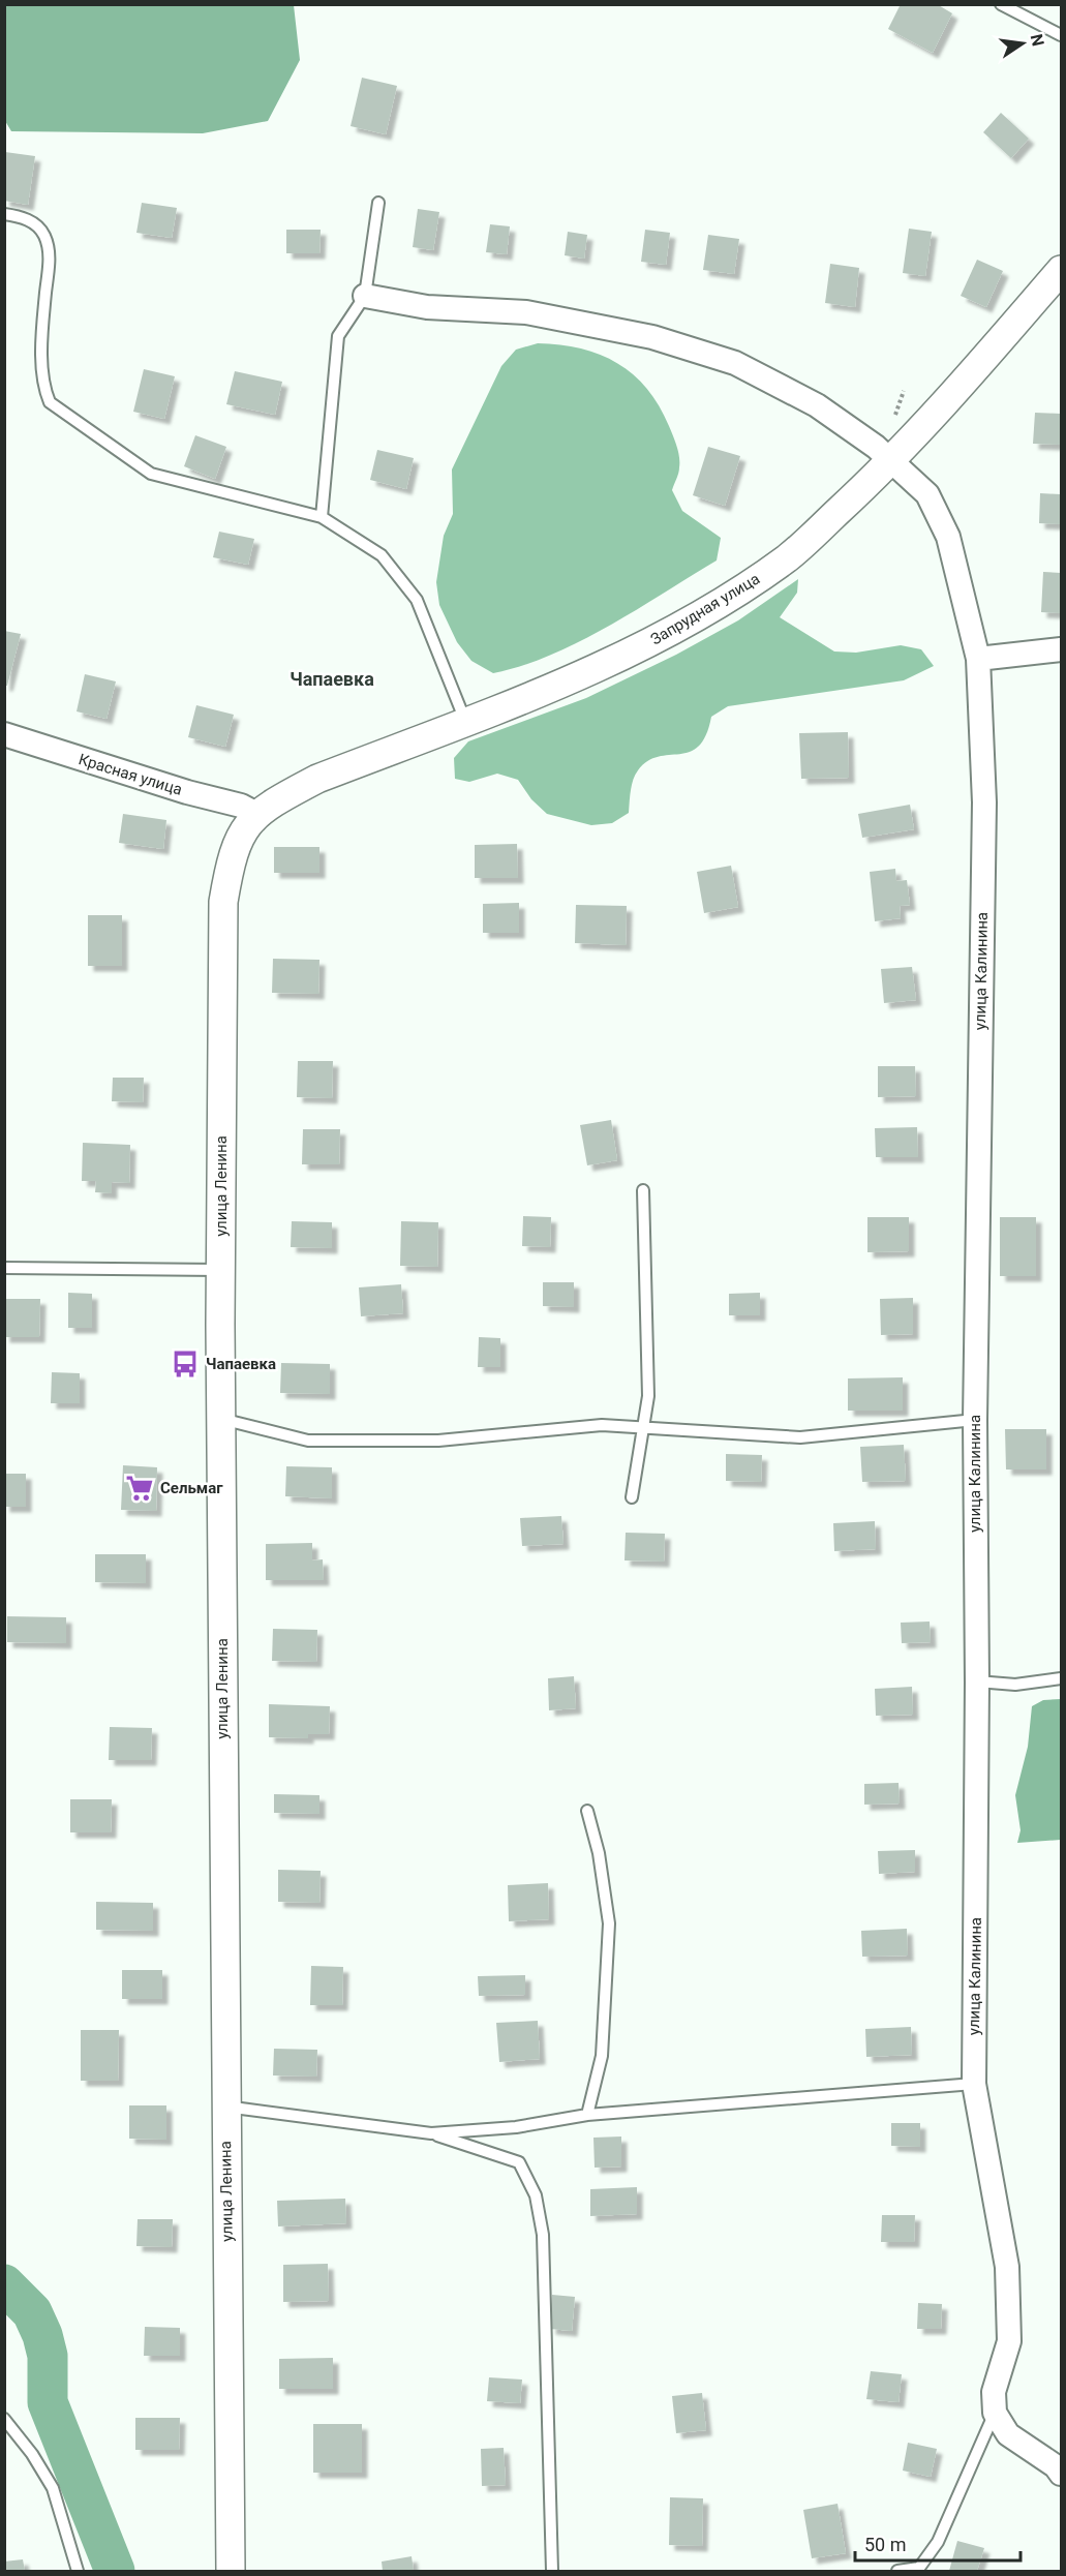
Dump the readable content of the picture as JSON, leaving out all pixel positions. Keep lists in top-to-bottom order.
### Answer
{
  "streets": {
    "street": [
      "Запрудная улица",
      "Красная улица",
      "улица Калинина",
      "улица Ленина"
    ]
  },
  "crossings": [
    ["Запрудная улица", "Красная улица"],
    ["Запрудная улица", "улица Калинина"],
    ["Запрудная улица", "улица Ленина"],
    ["Красная улица", "улица Ленина"]
  ],
  "districts": ["Чапаевка"],
  "places": {
    "bus stop": ["Чапаевка"],
    "supermarket": ["Сельмаг"]
  },
  "scale_bar": "50 m",
  "north": "right"
}
